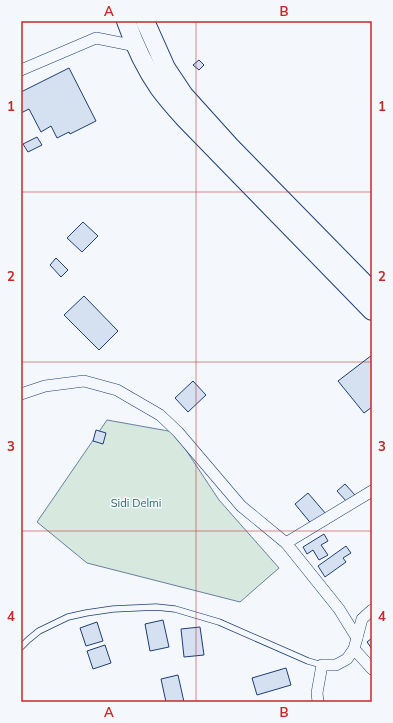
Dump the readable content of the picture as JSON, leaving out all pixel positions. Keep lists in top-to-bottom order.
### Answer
{
  "parks": ["Sidi Delmi"],
  "grid": {
    "columns": ["A", "B"],
    "rows": [
      "1",
      "2",
      "3",
      "4"
    ]
  }
}
